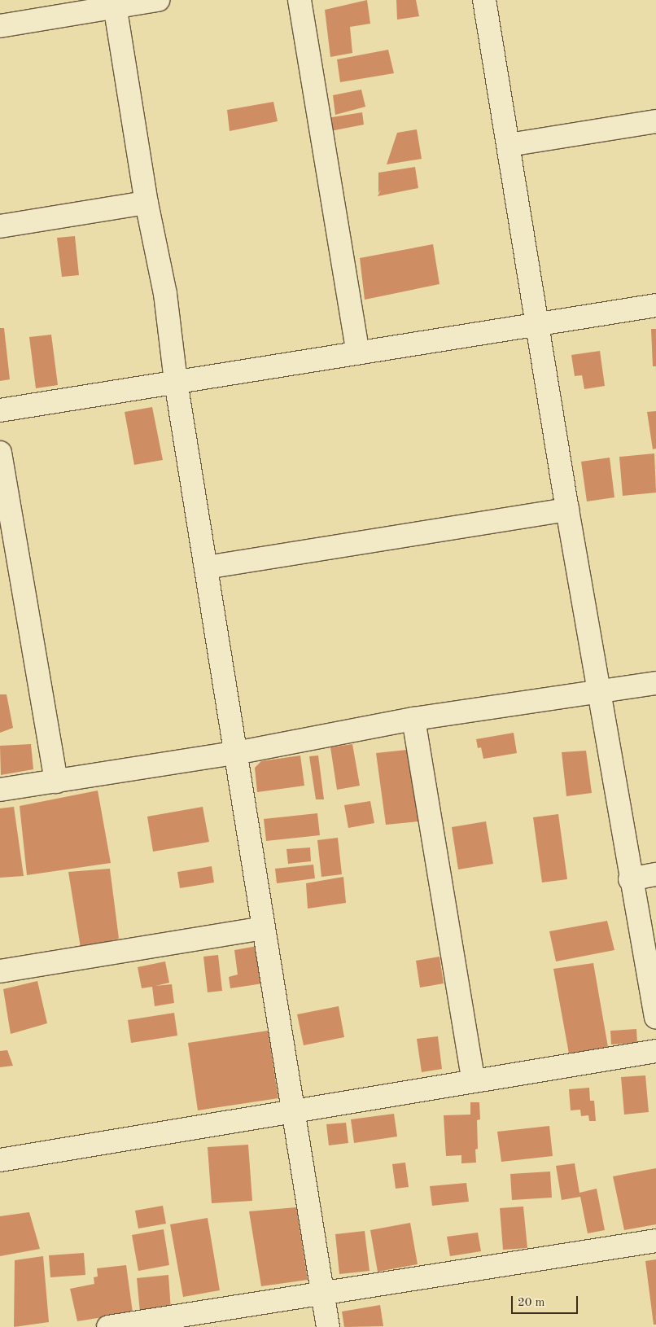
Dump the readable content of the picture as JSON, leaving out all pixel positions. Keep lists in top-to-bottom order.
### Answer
{
  "scale_bar": "20 m"
}
